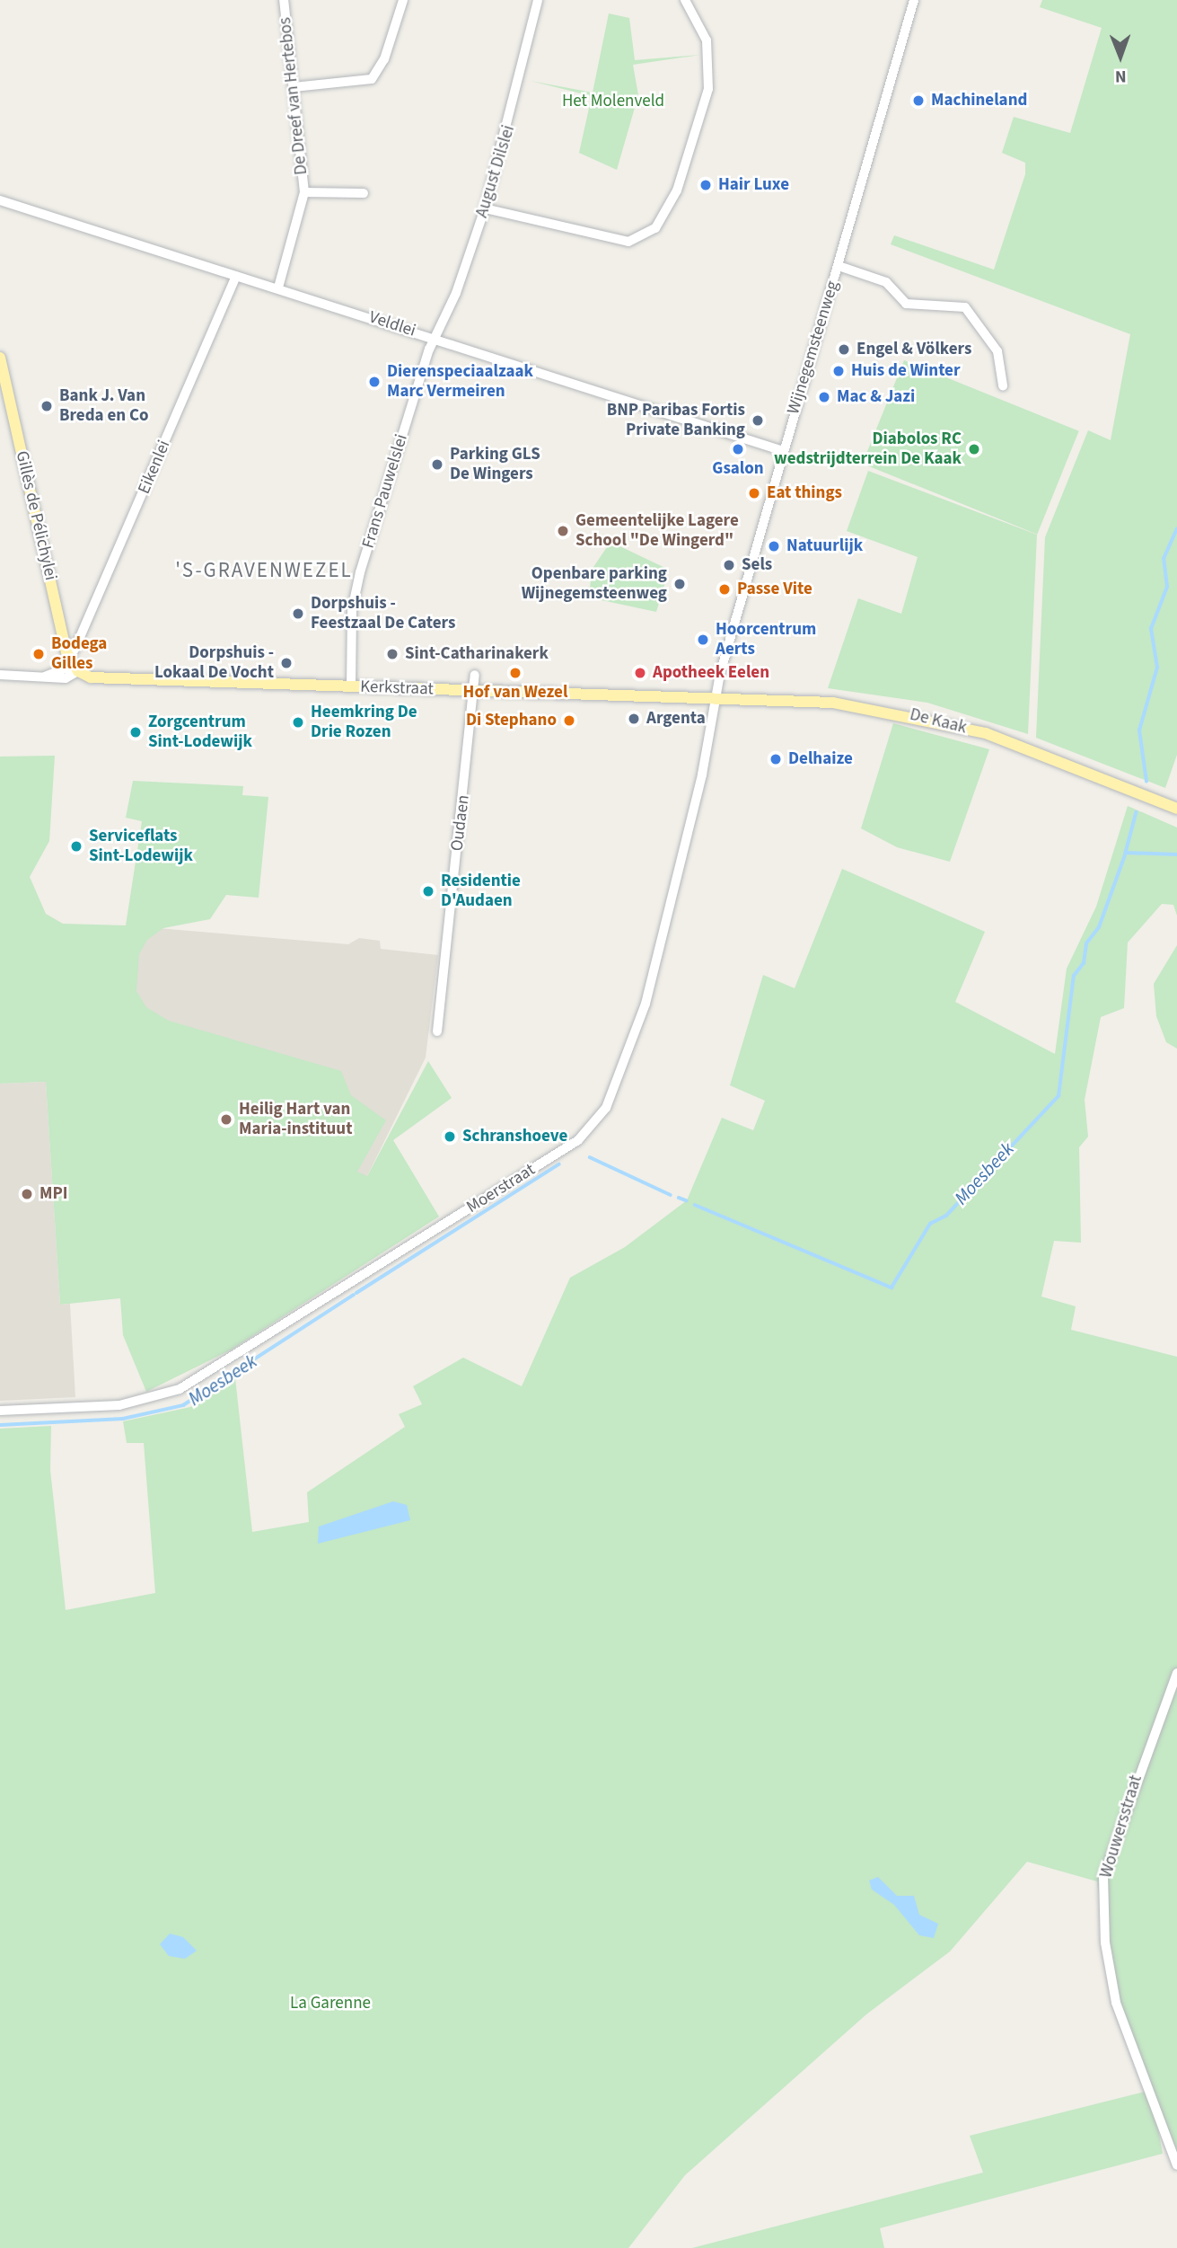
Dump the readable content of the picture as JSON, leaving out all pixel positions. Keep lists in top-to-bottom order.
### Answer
{
  "streets": {
    "main road": ["Gillès de Pélichylei", "Kerkstraat", "De Kaak"],
    "street": [
      "De Dreef van Hertebos",
      "August Dilslei",
      "Veldlei",
      "Wijnegemsteenweg",
      "Eikenlei",
      "Frans Pauwelslei",
      "Oudaen",
      "Moerstraat",
      "Wouwersstraat"
    ]
  },
  "crossings": [
    ["De Dreef van Hertebos", "Veldlei"],
    ["August Dilslei", "Veldlei"],
    ["August Dilslei", "Frans Pauwelslei"],
    ["Veldlei", "Wijnegemsteenweg"],
    ["Veldlei", "Eikenlei"],
    ["Veldlei", "Frans Pauwelslei"],
    ["Wijnegemsteenweg", "Kerkstraat"],
    ["Wijnegemsteenweg", "De Kaak"],
    ["Wijnegemsteenweg", "Moerstraat"],
    ["Eikenlei", "Gillès de Pélichylei"],
    ["Frans Pauwelslei", "Kerkstraat"],
    ["Gillès de Pélichylei", "Kerkstraat"],
    ["Kerkstraat", "De Kaak"],
    ["Kerkstraat", "Oudaen"],
    ["Kerkstraat", "Moerstraat"],
    ["De Kaak", "Moerstraat"]
  ],
  "districts": ["'S-GRAVENWEZEL"],
  "water": ["Moesbeek"],
  "parks": ["Het Molenveld", "La Garenne"],
  "places": [
    "Machineland",
    "Hair Luxe",
    "Engel & Völkers",
    "Huis de Winter",
    "Dierenspeciaalzaak Marc Vermeiren",
    "Mac & Jazi",
    "Bank J. Van Breda en Co",
    "BNP Paribas Fortis Private Banking",
    "Gsalon",
    "Diabolos RC wedstrijdterrein De Kaak",
    "Parking GLS De Wingers",
    "Eat things",
    "Gemeentelijke Lagere School \"De Wingerd\"",
    "Natuurlijk",
    "Sels",
    "Openbare parking Wijnegemsteenweg",
    "Passe Vite",
    "Dorpshuis - Feestzaal De Caters",
    "Hoorcentrum Aerts",
    "Bodega Gilles",
    "Sint-Catharinakerk",
    "Dorpshuis - Lokaal De Vocht",
    "Hof van Wezel",
    "Apotheek Eelen",
    "Argenta",
    "Di Stephano",
    "Heemkring De Drie Rozen",
    "Zorgcentrum Sint-Lodewijk",
    "Delhaize",
    "Serviceflats Sint-Lodewijk",
    "Residentie D'Audaen",
    "Heilig Hart van Maria-instituut",
    "Schranshoeve",
    "MPI"
  ],
  "north": "bottom"
}
